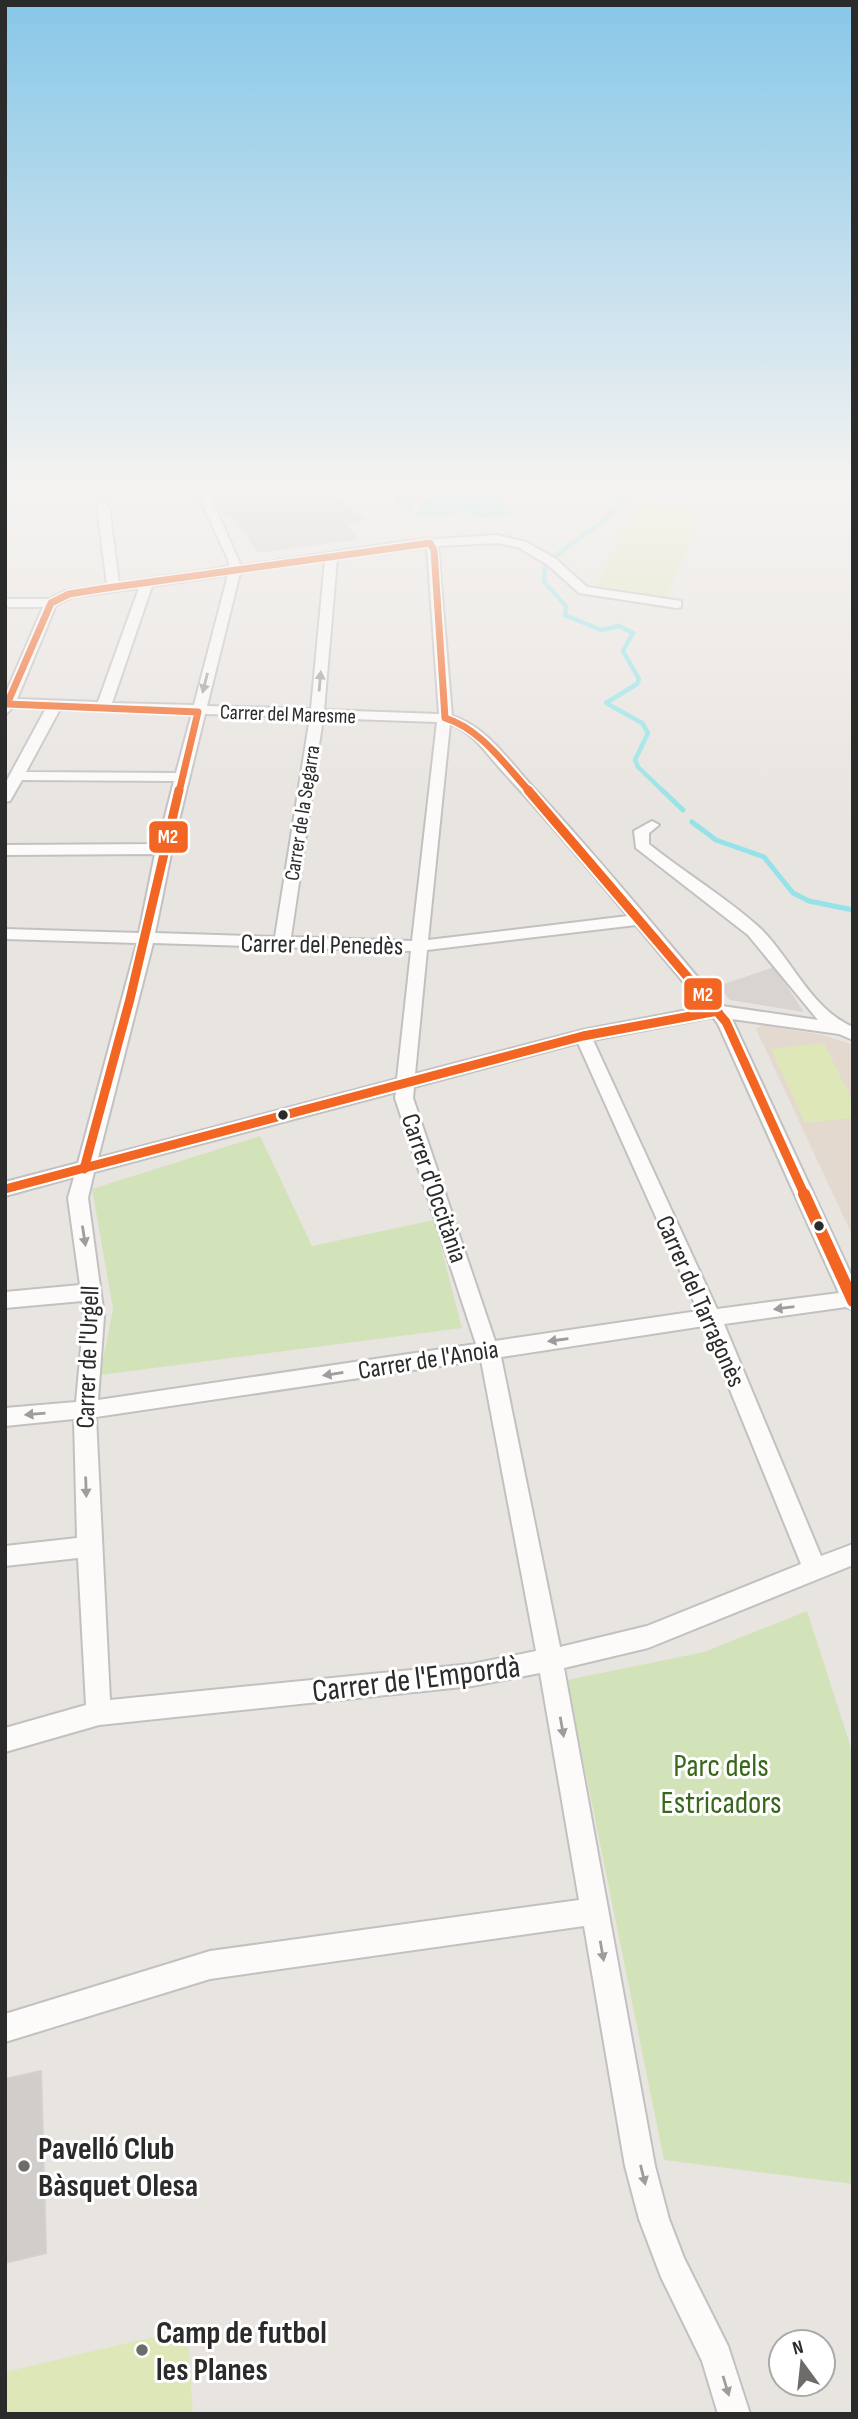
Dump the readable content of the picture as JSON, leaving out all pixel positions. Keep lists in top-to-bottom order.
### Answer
{
  "streets": {
    "street": [
      "Carrer del Maresme",
      "Carrer de la Segarra",
      "Carrer del Penedès",
      "Carrer d'Occitània",
      "Carrer del Tarragonès",
      "Carrer de l'Urgell",
      "Carrer de l'Anoia",
      "Carrer de l'Empordà"
    ]
  },
  "crossings": [
    ["Carrer del Maresme", "Carrer de la Segarra"],
    ["Carrer del Maresme", "Carrer d'Occitània"],
    ["Carrer del Maresme", "Carrer de l'Urgell"],
    ["Carrer de la Segarra", "Carrer del Penedès"],
    ["Carrer del Penedès", "Carrer d'Occitània"],
    ["Carrer del Penedès", "Carrer de l'Urgell"],
    ["Carrer d'Occitània", "Carrer de l'Anoia"],
    ["Carrer d'Occitània", "Carrer de l'Empordà"],
    ["Carrer del Tarragonès", "Carrer de l'Anoia"],
    ["Carrer del Tarragonès", "Carrer de l'Empordà"],
    ["Carrer de l'Urgell", "Carrer de l'Anoia"],
    ["Carrer de l'Urgell", "Carrer de l'Empordà"]
  ],
  "one_way": ["Carrer d'Occitània", "Carrer de l'Anoia"],
  "parks": ["Parc dels Estricadors"],
  "places": ["Pavelló Club Bàsquet Olesa", "Camp de futbol les Planes"],
  "lines": ["transit line M2"],
  "north": "top"
}
